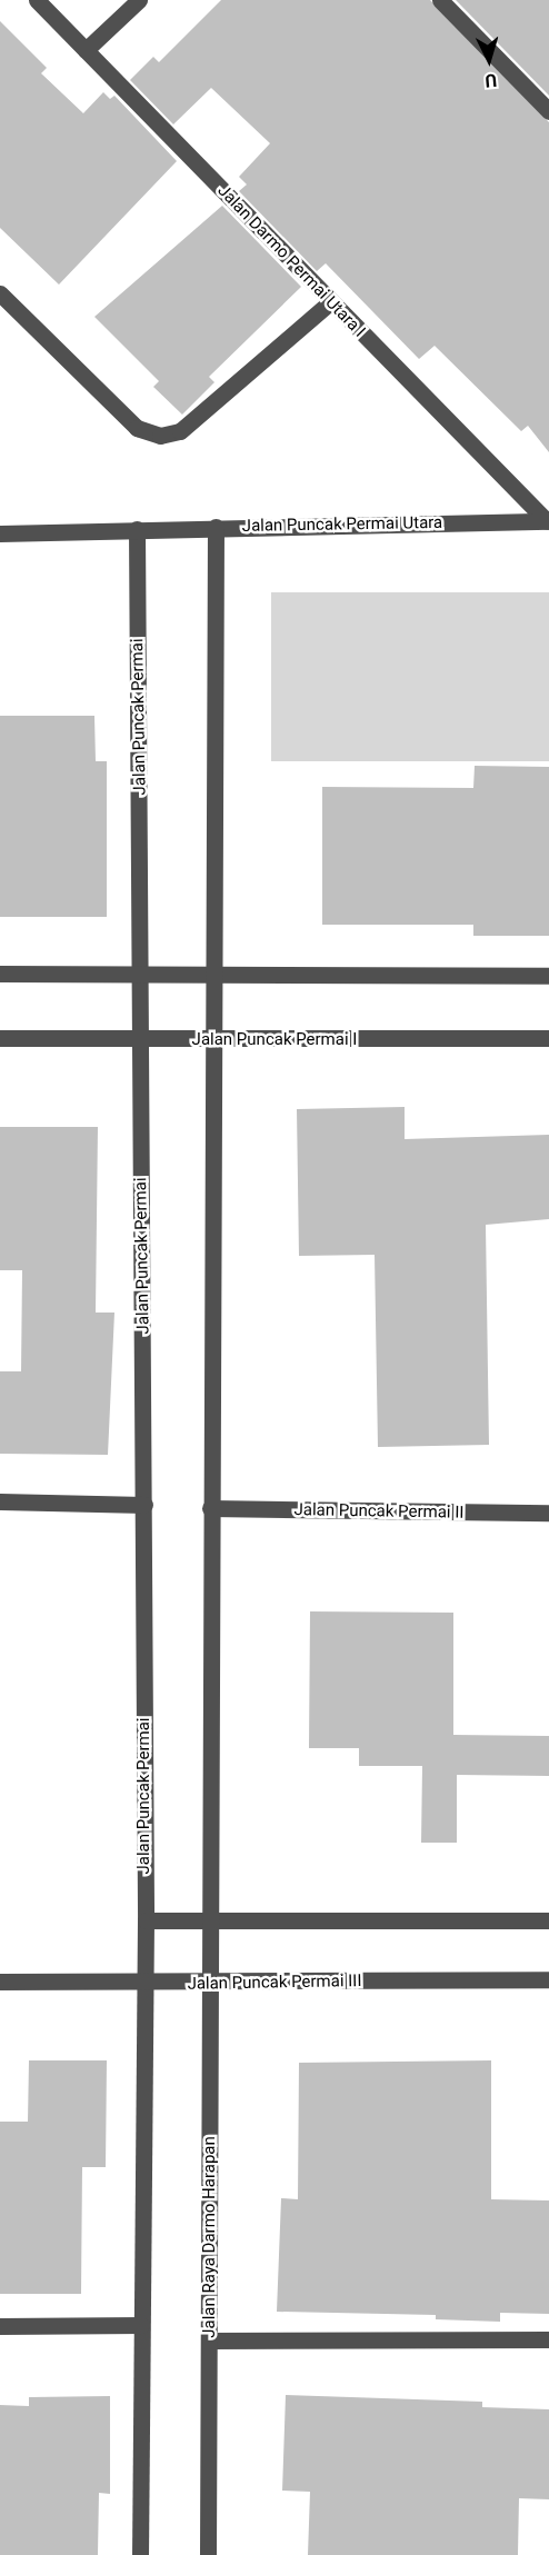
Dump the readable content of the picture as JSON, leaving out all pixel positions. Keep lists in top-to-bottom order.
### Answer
{
  "streets": {
    "street": [
      "Jalan Darmo Permai Utara I",
      "Jalan Puncak Permai Utara",
      "Jalan Puncak Permai",
      "Jalan Puncak Permai I",
      "Jalan Puncak Permai II",
      "Jalan Puncak Permai III",
      "Jalan Raya Darmo Harapan"
    ]
  },
  "crossings": [
    ["Jalan Darmo Permai Utara I", "Jalan Puncak Permai Utara"],
    ["Jalan Puncak Permai Utara", "Jalan Puncak Permai"],
    ["Jalan Puncak Permai", "Jalan Puncak Permai I"],
    ["Jalan Puncak Permai", "Jalan Puncak Permai III"],
    ["Jalan Puncak Permai III", "Jalan Raya Darmo Harapan"]
  ],
  "north": "bottom"
}
